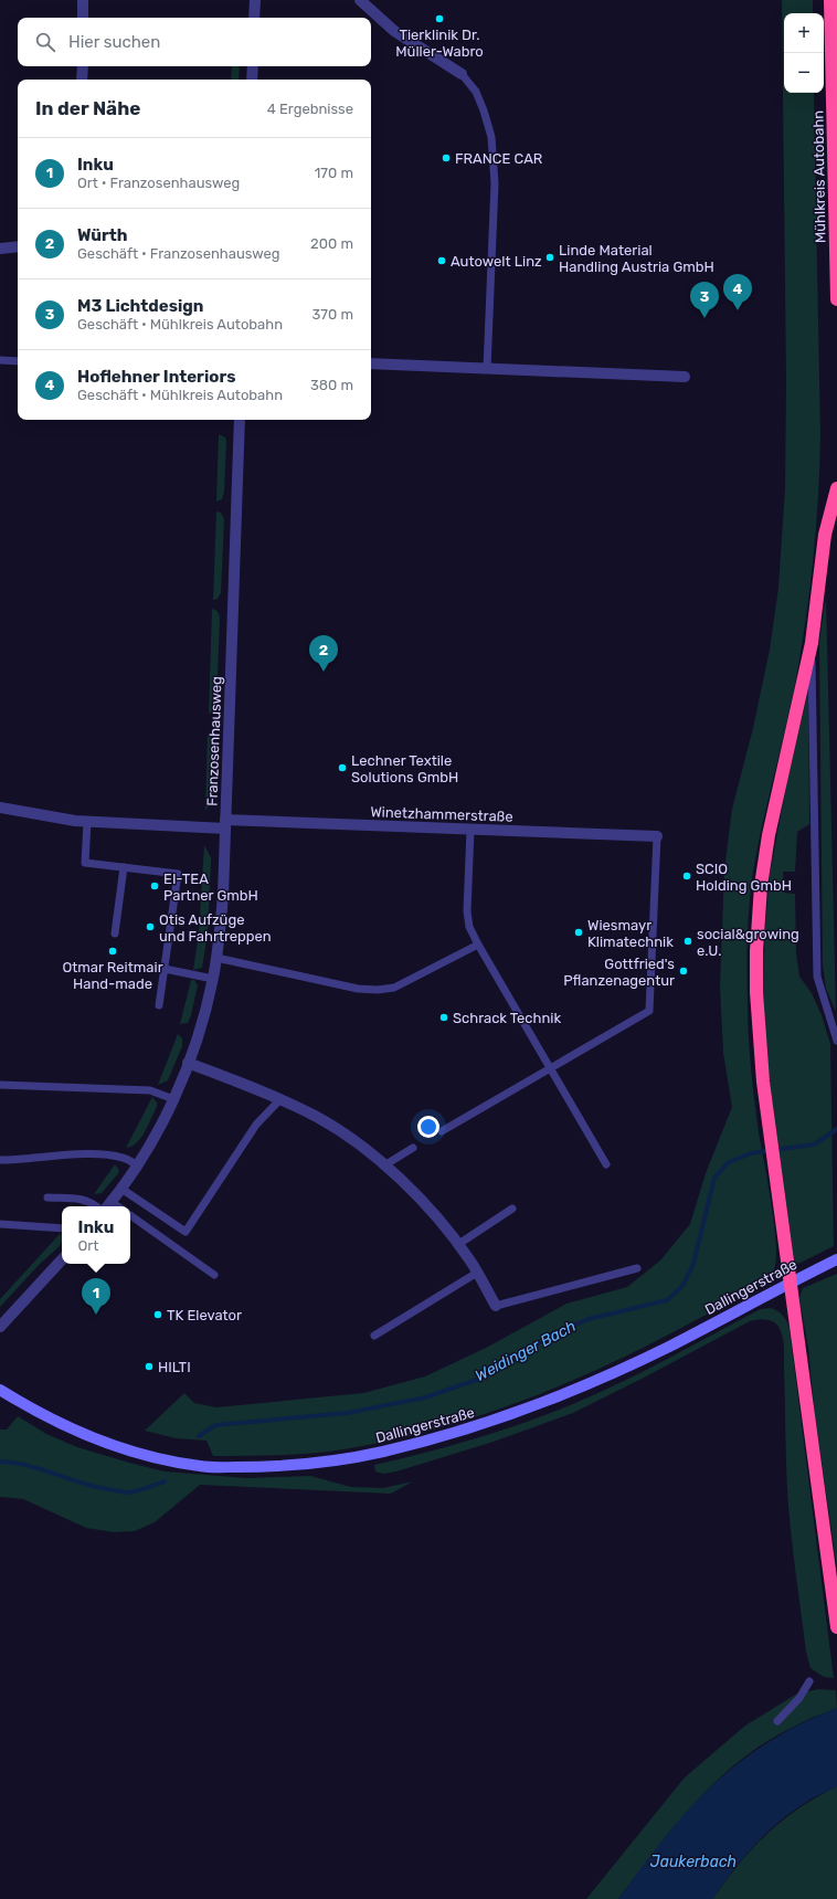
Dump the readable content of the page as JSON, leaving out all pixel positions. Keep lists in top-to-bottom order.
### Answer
{
  "streets": {
    "highway": ["Mühlkreis Autobahn"],
    "street": ["Franzosenhausweg", "Winetzhammerstraße", "Dallingerstraße"]
  },
  "crossings": [
    ["Franzosenhausweg", "Winetzhammerstraße"]
  ],
  "water": ["Weidinger Bach", "Jaukerbach"],
  "places": [
    "Tierklinik Dr. Müller-Wabro",
    "FRANCE CAR",
    "Linde Material Handling Austria GmbH",
    "Autowelt Linz",
    "Lechner Textile Solutions GmbH",
    "SCIO Holding GmbH",
    "EI-TEA Partner GmbH",
    "Otis Aufzüge und Fahrtreppen",
    "Wiesmayr Klimatechnik",
    "social&growing e.U.",
    "Otmar Reitmair Hand-made",
    "Gottfried's Pflanzenagentur",
    "Schrack Technik",
    "TK Elevator",
    "HILTI"
  ],
  "page": {
    "map_buttons": ["+", "−"],
    "search": "Hier suchen",
    "heading": ["In der Nähe", "4 Ergebnisse"],
    "list": [
      {
        "mark": "1",
        "name": "Inku",
        "note": "Ort · Franzosenhausweg",
        "value": "170 m"
      },
      {
        "mark": "2",
        "name": "Würth",
        "note": "Geschäft · Franzosenhausweg",
        "value": "200 m"
      },
      {
        "mark": "3",
        "name": "M3 Lichtdesign",
        "note": "Geschäft · Mühlkreis Autobahn",
        "value": "370 m"
      },
      {
        "mark": "4",
        "name": "Hoflehner Interiors",
        "note": "Geschäft · Mühlkreis Autobahn",
        "value": "380 m"
      }
    ],
    "pins": [
      "4",
      "3",
      "2",
      "1"
    ],
    "popup": ["Inku", "Ort"]
  }
}
